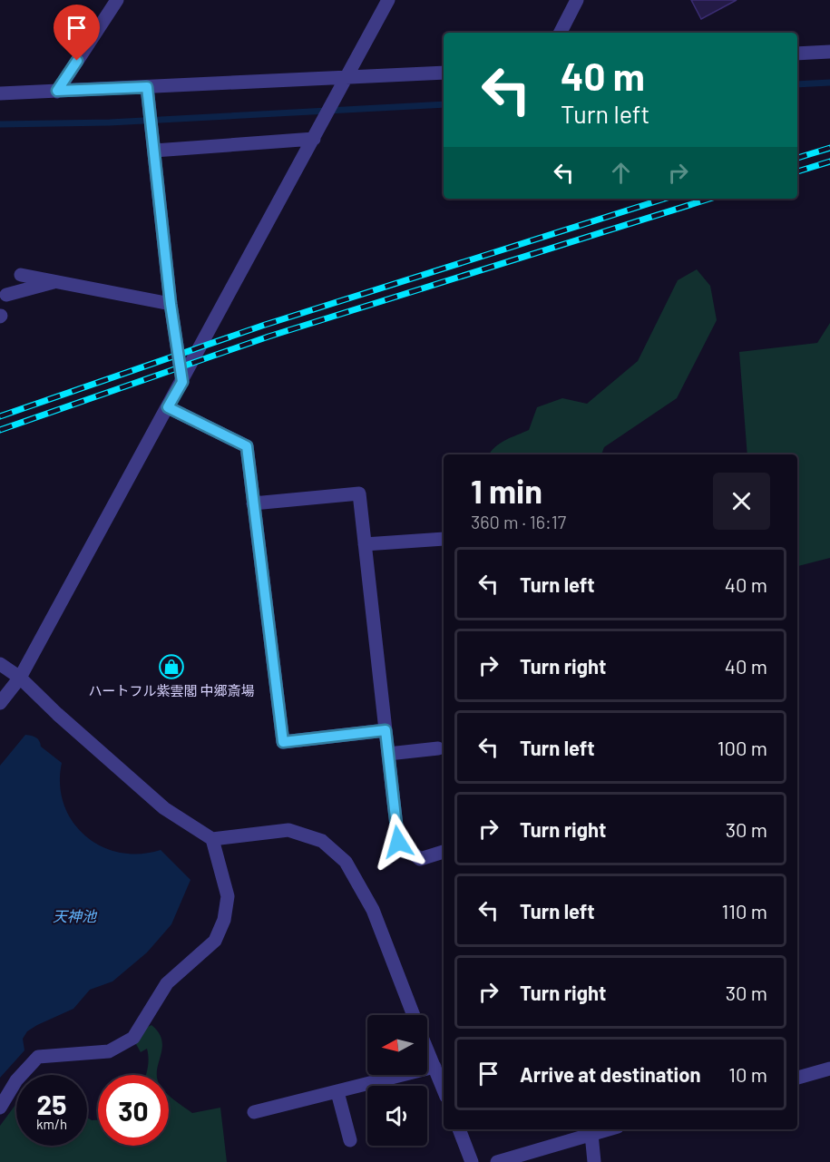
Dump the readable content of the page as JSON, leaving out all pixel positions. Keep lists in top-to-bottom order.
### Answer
{
  "water": ["天神池"],
  "places": {
    "shop": ["ハートフル紫雲閣 中郷斎場"]
  },
  "north": "left",
  "page": {
    "turn": ["40 m", "Turn left"],
    "heading": ["1 min", "360 m · 16:17"],
    "list": [
      {
        "name": "Turn left",
        "value": "40 m"
      },
      {
        "name": "Turn right",
        "value": "40 m"
      },
      {
        "name": "Turn left",
        "value": "100 m"
      },
      {
        "name": "Turn right",
        "value": "30 m"
      },
      {
        "name": "Turn left",
        "value": "110 m"
      },
      {
        "name": "Turn right",
        "value": "30 m"
      },
      {
        "name": "Arrive at destination",
        "value": "10 m"
      }
    ],
    "speed": "25 km/h",
    "limit": "30"
  }
}
